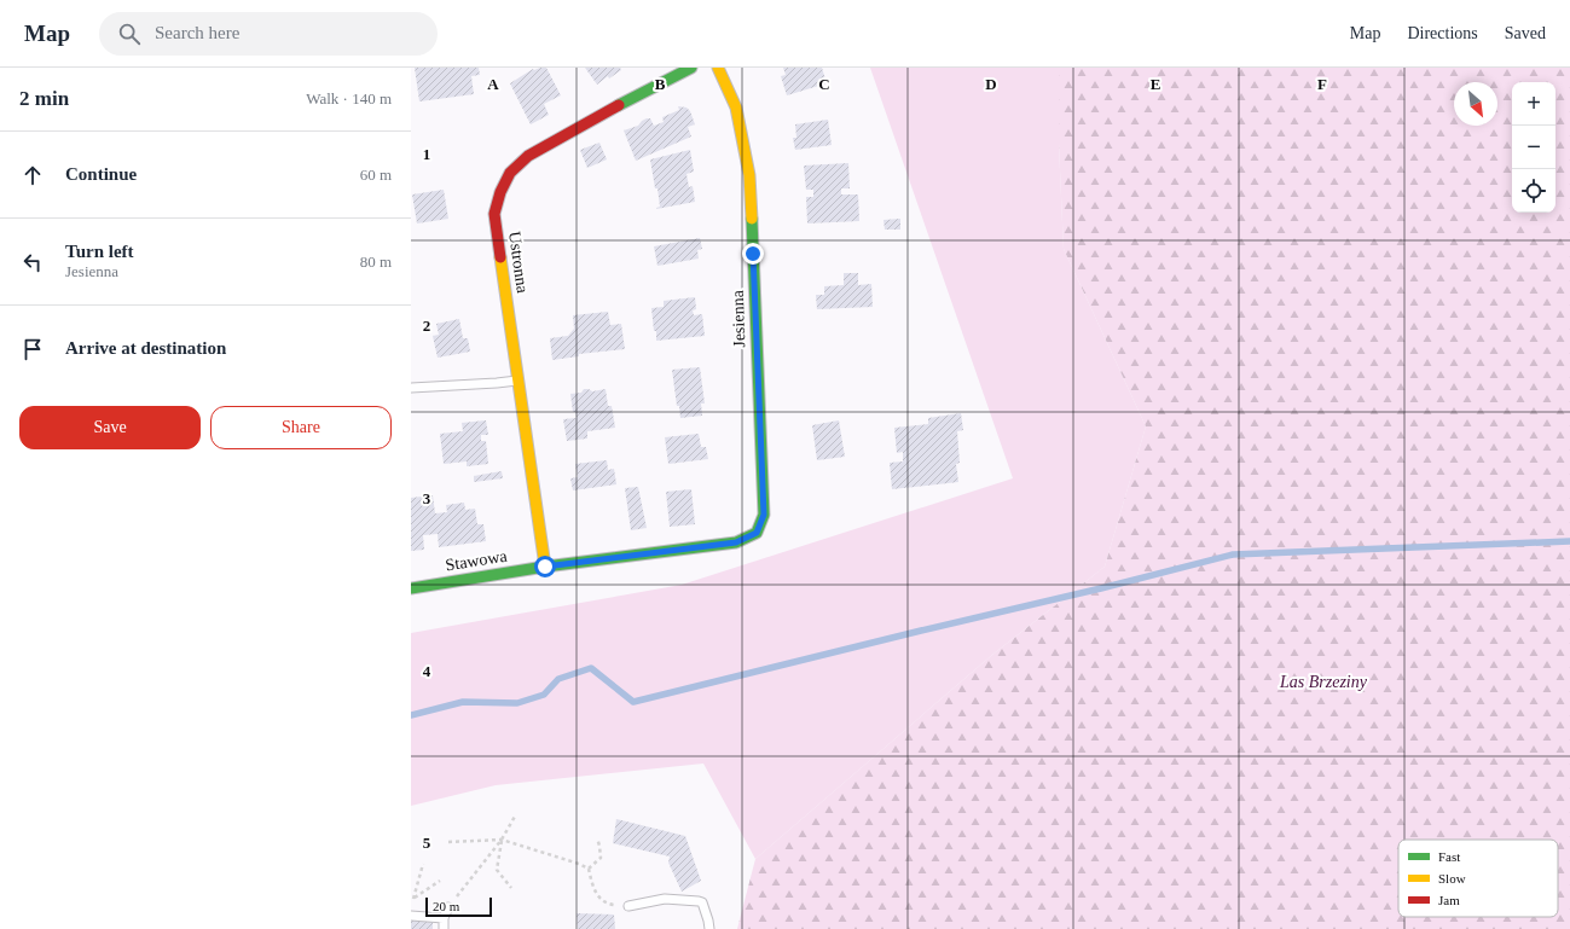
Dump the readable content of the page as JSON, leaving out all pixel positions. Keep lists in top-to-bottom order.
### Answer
{
  "streets": {
    "street": ["Ustronna", "Jesienna", "Stawowa"]
  },
  "crossings": [
    ["Ustronna", "Stawowa"],
    ["Jesienna", "Stawowa"]
  ],
  "parks": ["Las Brzeziny"],
  "legend": ["Fast", "Slow", "Jam"],
  "scale_bar": "20 m",
  "north": "bottom right",
  "page": {
    "header": "Map",
    "search": "Search here",
    "nav": ["Map", "Directions", "Saved"],
    "heading": ["2 min", "Walk · 140 m"],
    "map_buttons": ["+", "−"],
    "list": [
      ["Continue", "60 m"],
      ["Turn left", "Jesienna", "80 m"],
      "Arrive at destination"
    ],
    "buttons": ["Save", "Share"],
    "scale": "20 m"
  },
  "grid": {
    "columns": [
      "A",
      "B",
      "C",
      "D",
      "E",
      "F"
    ],
    "rows": [
      "1",
      "2",
      "3",
      "4",
      "5"
    ]
  }
}
